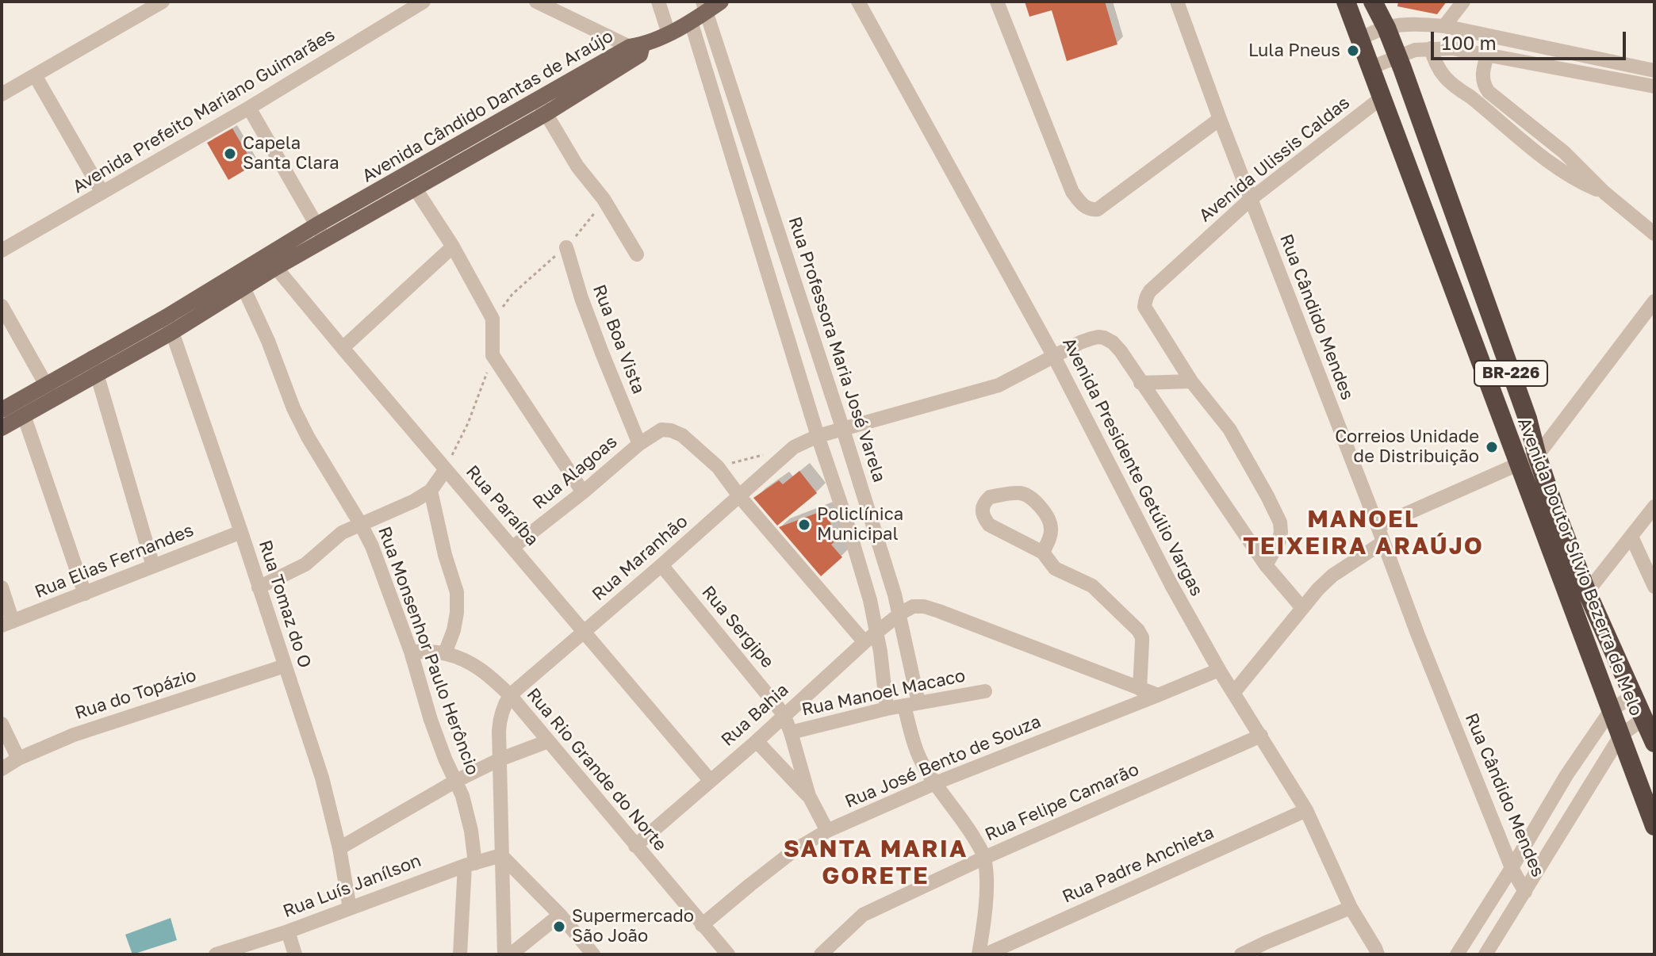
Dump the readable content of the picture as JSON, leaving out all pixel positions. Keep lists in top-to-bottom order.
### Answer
{
  "streets": {
    "highway": ["BR-226", "Avenida Doutor Sílvio Bezerra de Melo"],
    "main road": ["Avenida Cândido Dantas de Araújo"],
    "street": [
      "Avenida Prefeito Mariano Guimarães",
      "Avenida Ulissis Caldas",
      "Rua Cândido Mendes",
      "Rua Boa Vista",
      "Rua Professora Maria José Varela",
      "Avenida Presidente Getúlio Vargas",
      "Rua Alagoas",
      "Rua Paraíba",
      "Rua Maranhão",
      "Rua Elias Fernandes",
      "Rua Tomaz do O",
      "Rua Sergipe",
      "Rua Monsenhor Paulo Herôncio",
      "Rua Manoel Macaco",
      "Rua do Topázio",
      "Rua Bahia",
      "Rua José Bento de Souza",
      "Rua Rio Grande do Norte",
      "Rua Felipe Camarão",
      "Rua Padre Anchieta",
      "Rua Luís Janílson"
    ]
  },
  "crossings": [
    ["Avenida Cândido Dantas de Araújo", "Rua Professora Maria José Varela"],
    ["Avenida Cândido Dantas de Araújo", "Rua Paraíba"],
    ["Avenida Cândido Dantas de Araújo", "Rua Tomaz do O"],
    ["Avenida Cândido Dantas de Araújo", "Rua Monsenhor Paulo Herôncio"],
    ["Avenida Ulissis Caldas", "Rua Cândido Mendes"],
    ["Avenida Ulissis Caldas", "Avenida Doutor Sílvio Bezerra de Melo"],
    ["Rua Boa Vista", "Rua Alagoas"],
    ["Rua Professora Maria José Varela", "Rua Maranhão"],
    ["Rua Professora Maria José Varela", "Rua Manoel Macaco"],
    ["Rua Professora Maria José Varela", "Rua Bahia"],
    ["Rua Professora Maria José Varela", "Rua José Bento de Souza"],
    ["Rua Professora Maria José Varela", "Rua Felipe Camarão"],
    ["Avenida Presidente Getúlio Vargas", "Rua Maranhão"],
    ["Avenida Presidente Getúlio Vargas", "Rua José Bento de Souza"],
    ["Avenida Presidente Getúlio Vargas", "Rua Felipe Camarão"],
    ["Avenida Presidente Getúlio Vargas", "Rua Padre Anchieta"],
    ["Rua Alagoas", "Rua Paraíba"],
    ["Rua Paraíba", "Rua Maranhão"],
    ["Rua Paraíba", "Rua Bahia"],
    ["Rua Maranhão", "Rua Sergipe"],
    ["Rua Maranhão", "Rua Rio Grande do Norte"],
    ["Rua Elias Fernandes", "Rua Tomaz do O"],
    ["Rua Tomaz do O", "Rua do Topázio"],
    ["Rua Tomaz do O", "Rua Luís Janílson"],
    ["Rua Sergipe", "Rua Manoel Macaco"],
    ["Rua Sergipe", "Rua Bahia"],
    ["Rua Monsenhor Paulo Herôncio", "Rua Rio Grande do Norte"],
    ["Rua Monsenhor Paulo Herôncio", "Rua Luís Janílson"],
    ["Rua Bahia", "Rua Rio Grande do Norte"],
    ["Rua José Bento de Souza", "Rua Rio Grande do Norte"]
  ],
  "districts": ["MANOEL TEIXEIRA ARAÚJO", "SANTA MARIA GORETE"],
  "places": [
    "Lula Pneus",
    "Capela Santa Clara",
    "Correios Unidade de Distribuição",
    "Policlínica Municipal",
    "Supermercado São João"
  ],
  "scale_bar": "100 m"
}
